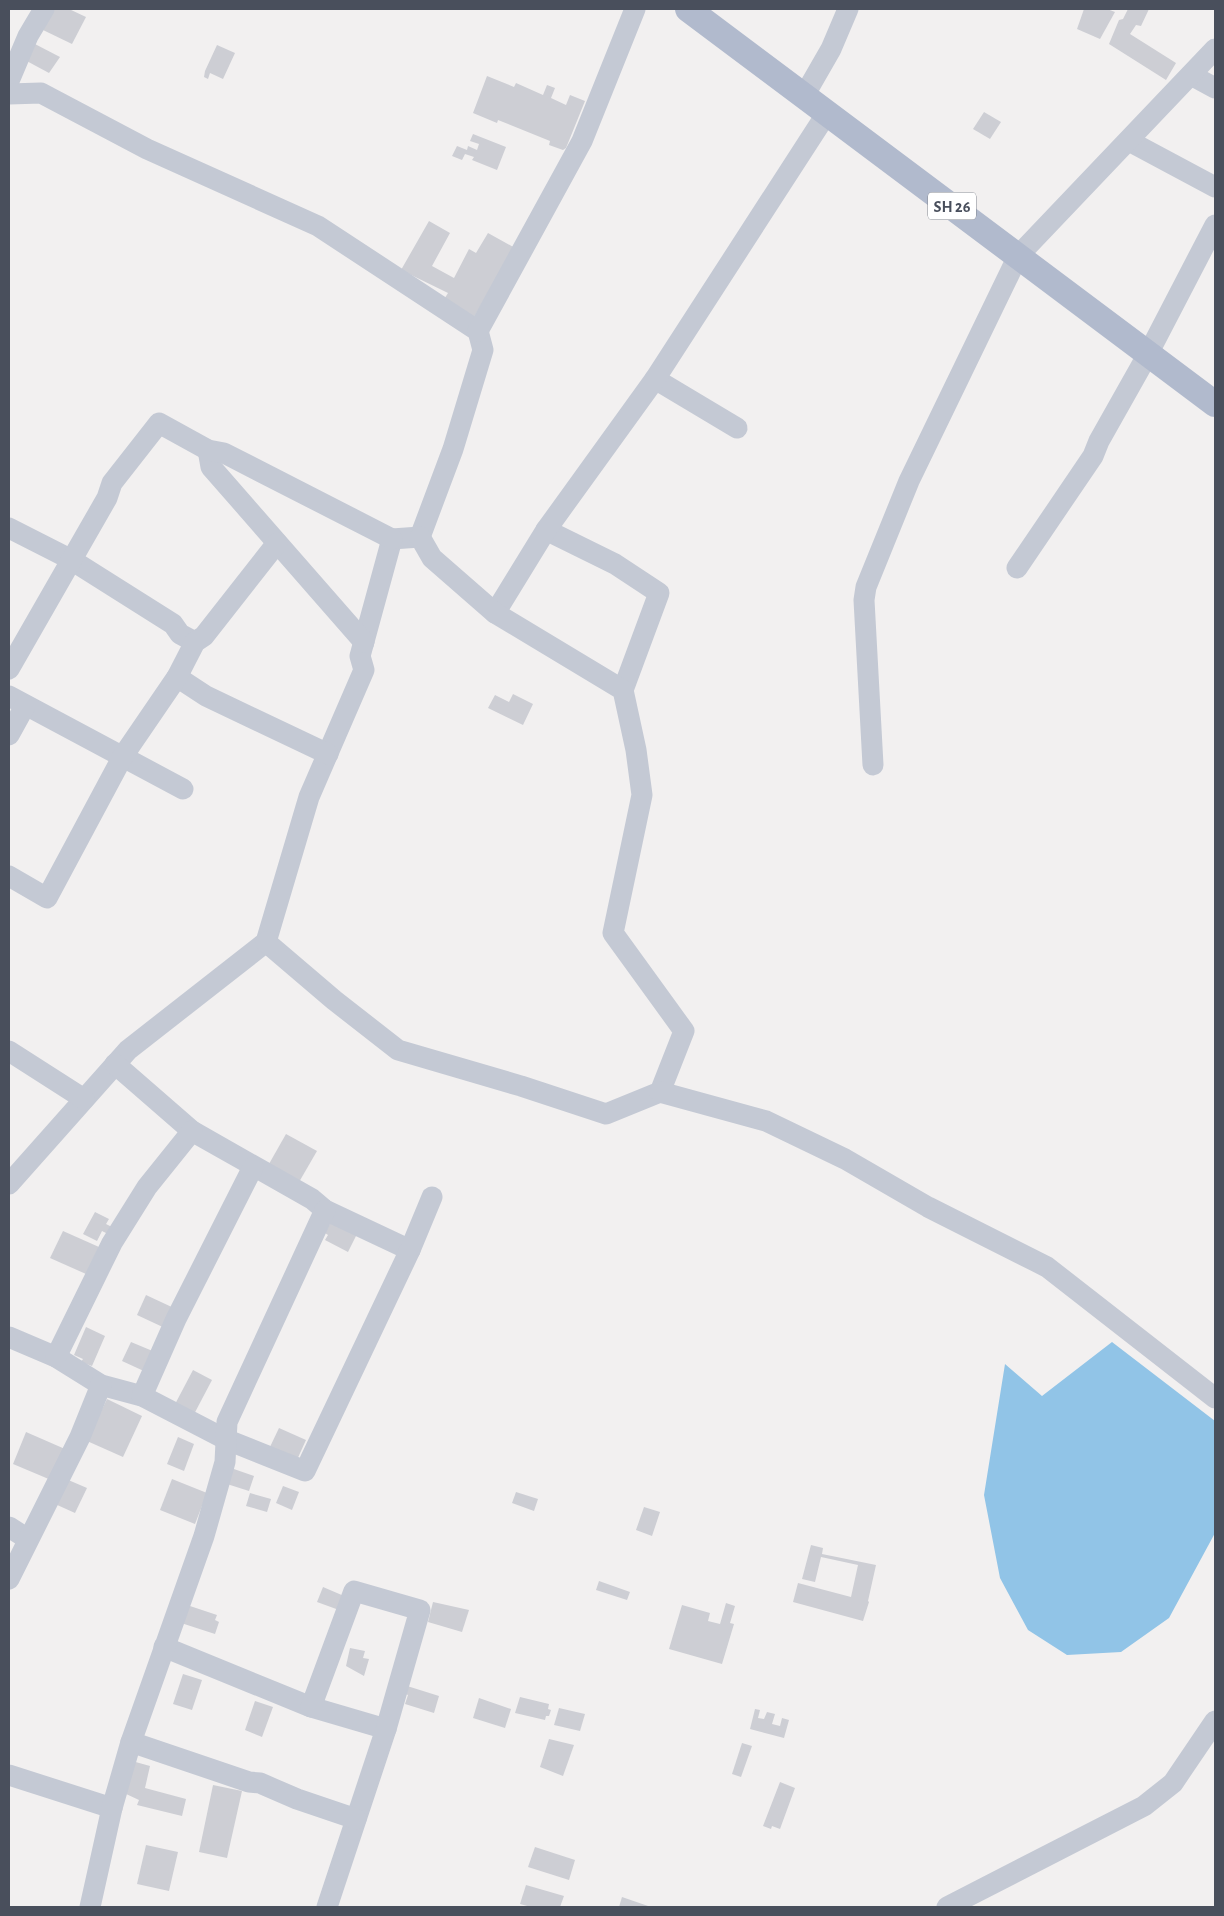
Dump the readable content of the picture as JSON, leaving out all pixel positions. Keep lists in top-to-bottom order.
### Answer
{
  "streets": {
    "main road": ["SH 26"]
  }
}
